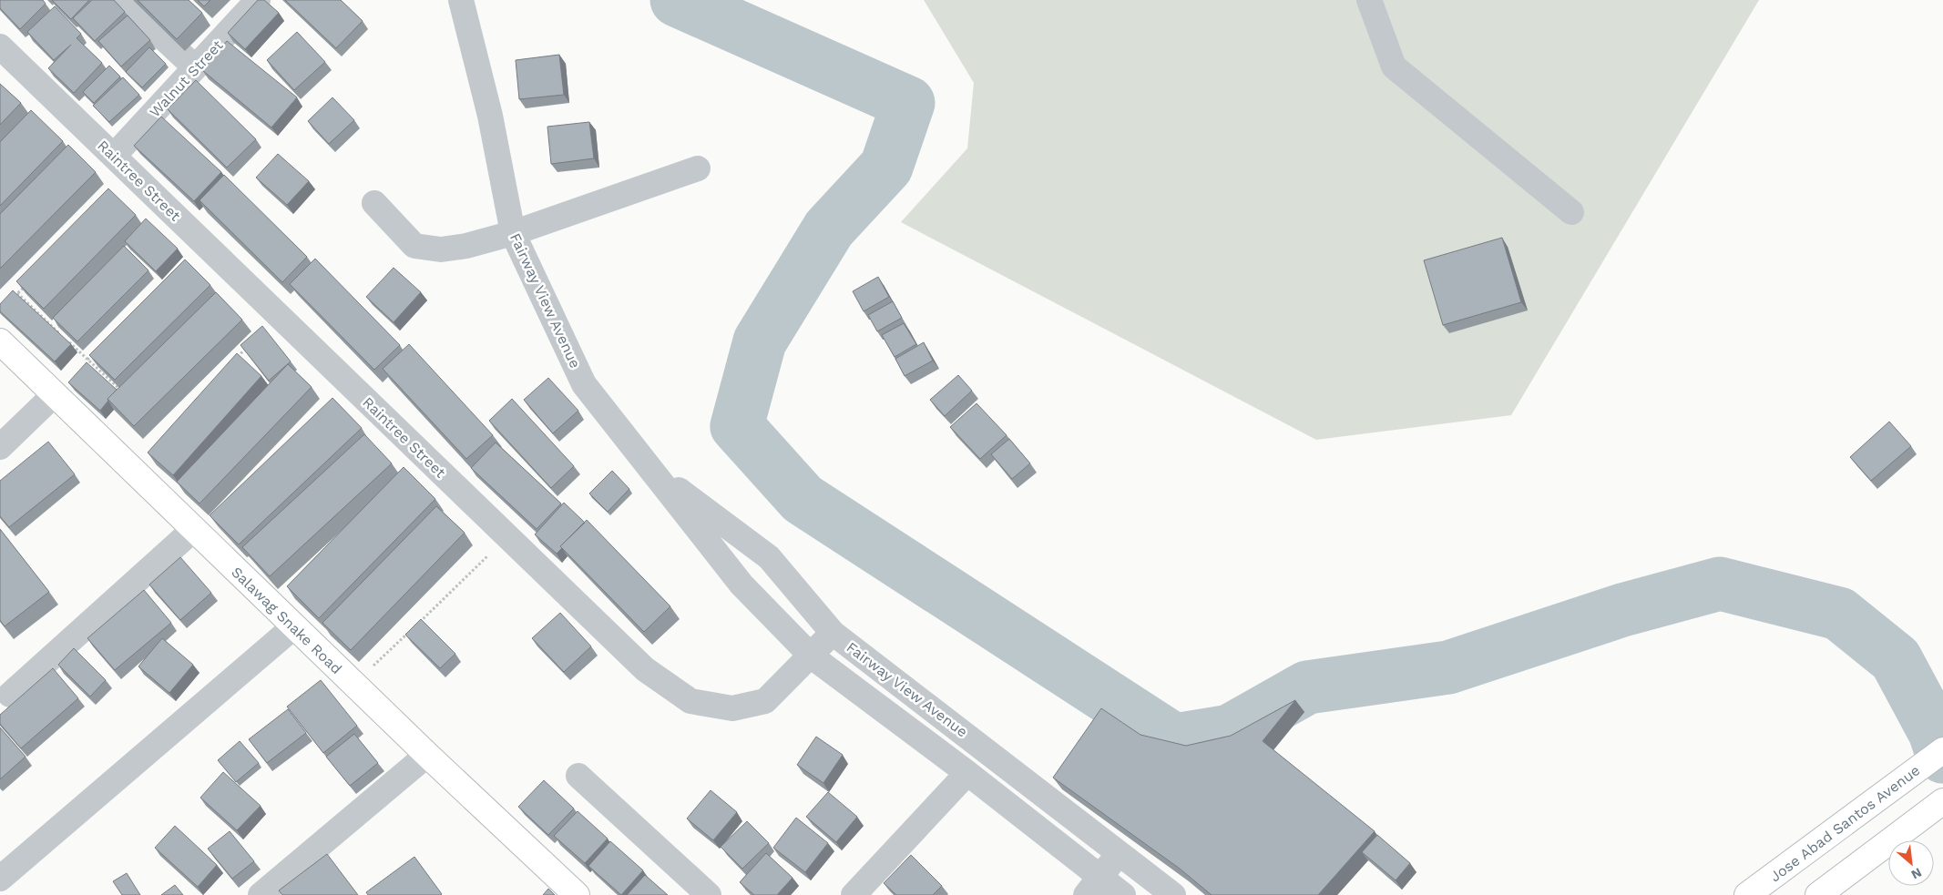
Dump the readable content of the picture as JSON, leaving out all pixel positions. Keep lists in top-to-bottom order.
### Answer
{
  "streets": {
    "main road": ["Salawag Snake Road", "Jose Abad Santos Avenue"],
    "street": ["Walnut Street", "Raintree Street", "Fairway View Avenue"]
  },
  "crossings": [
    ["Walnut Street", "Raintree Street"],
    ["Raintree Street", "Fairway View Avenue"]
  ],
  "north": "bottom right"
}
